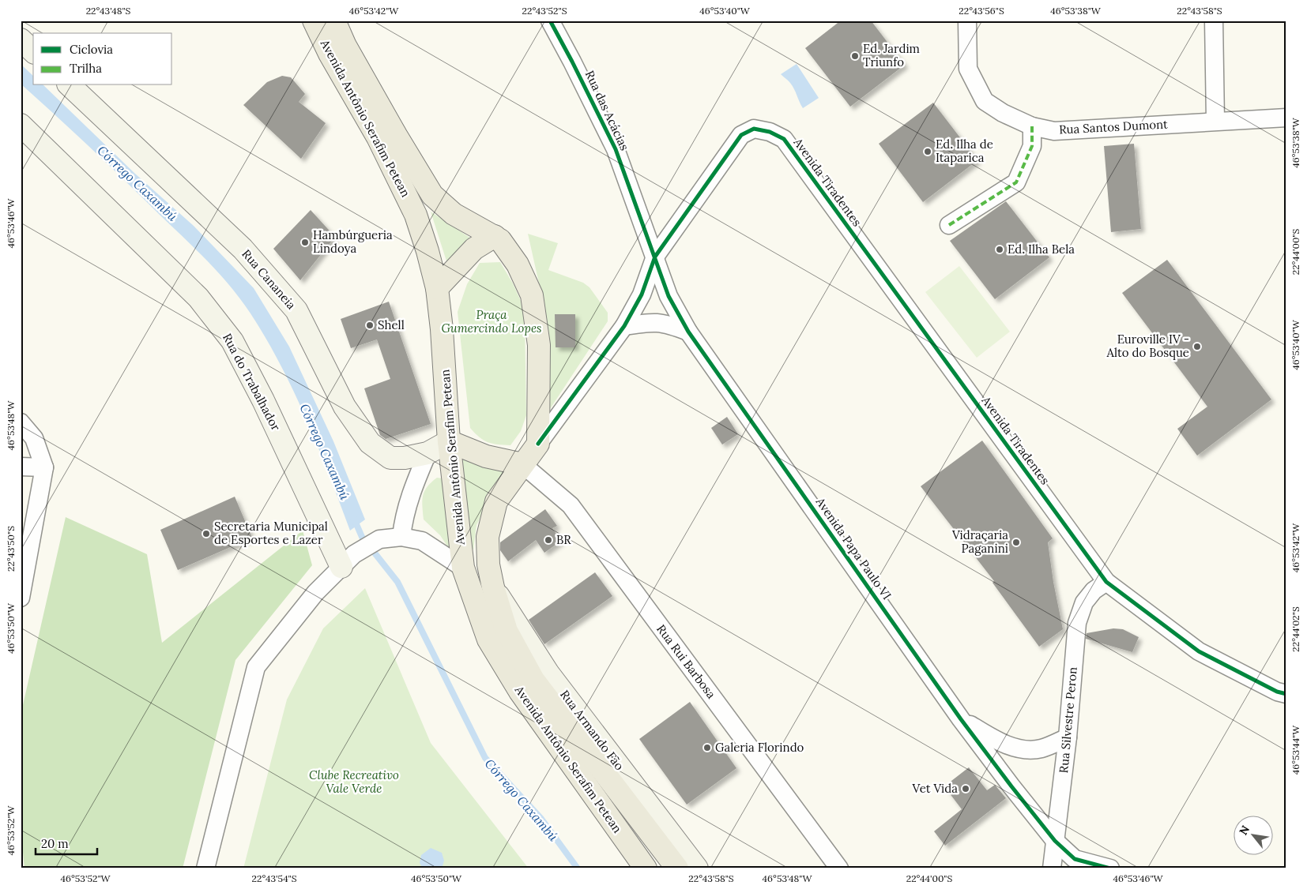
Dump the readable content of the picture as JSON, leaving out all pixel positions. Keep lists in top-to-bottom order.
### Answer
{
  "streets": {
    "main road": ["Avenida Antônio Serafim Petean"],
    "street": [
      "Rua das Acácias",
      "Rua Santos Dumont",
      "Avenida Tiradentes",
      "Rua Cananeia",
      "Rua do Trabalhador",
      "Avenida Papa Paulo VI",
      "Rua Rui Barbosa",
      "Rua Silvestre Peron",
      "Rua Armando Fão"
    ]
  },
  "crossings": [
    ["Rua das Acácias", "Avenida Tiradentes"],
    ["Rua das Acácias", "Avenida Papa Paulo VI"],
    ["Avenida Antônio Serafim Petean", "Rua Cananeia"],
    ["Avenida Antônio Serafim Petean", "Rua Rui Barbosa"],
    ["Avenida Antônio Serafim Petean", "Rua Armando Fão"],
    ["Avenida Tiradentes", "Avenida Papa Paulo VI"],
    ["Avenida Tiradentes", "Rua Silvestre Peron"],
    ["Avenida Papa Paulo VI", "Rua Silvestre Peron"]
  ],
  "water": ["Córrego Caxambú"],
  "parks": ["Praça Gumercindo Lopes", "Clube Recreativo Vale Verde"],
  "places": [
    "Ed. Jardim Triunfo",
    "Ed. Ilha de Itaparica",
    "Hambúrgueria Lindoya",
    "Ed. Ilha Bela",
    "Shell",
    "Euroville IV - Alto do Bosque",
    "Secretaria Municipal de Esportes e Lazer",
    "BR",
    "Vidraçaria Paganini",
    "Galeria Florindo",
    "Vet Vida"
  ],
  "legend": ["Ciclovia", "Trilha"],
  "scale_bar": "20 m",
  "north": "top left",
  "coordinates": [
    "22°43'48\"S",
    "46°53'42\"W",
    "22°43'52\"S",
    "46°53'40\"W",
    "22°43'56\"S",
    "46°53'38\"W",
    "22°43'58\"S",
    "46°53'46\"W",
    "22°44'00\"S",
    "46°53'48\"W",
    "22°43'50\"S",
    "46°53'50\"W",
    "22°44'02\"S",
    "46°53'44\"W",
    "46°53'52\"W",
    "22°43'54\"S"
  ]
}
